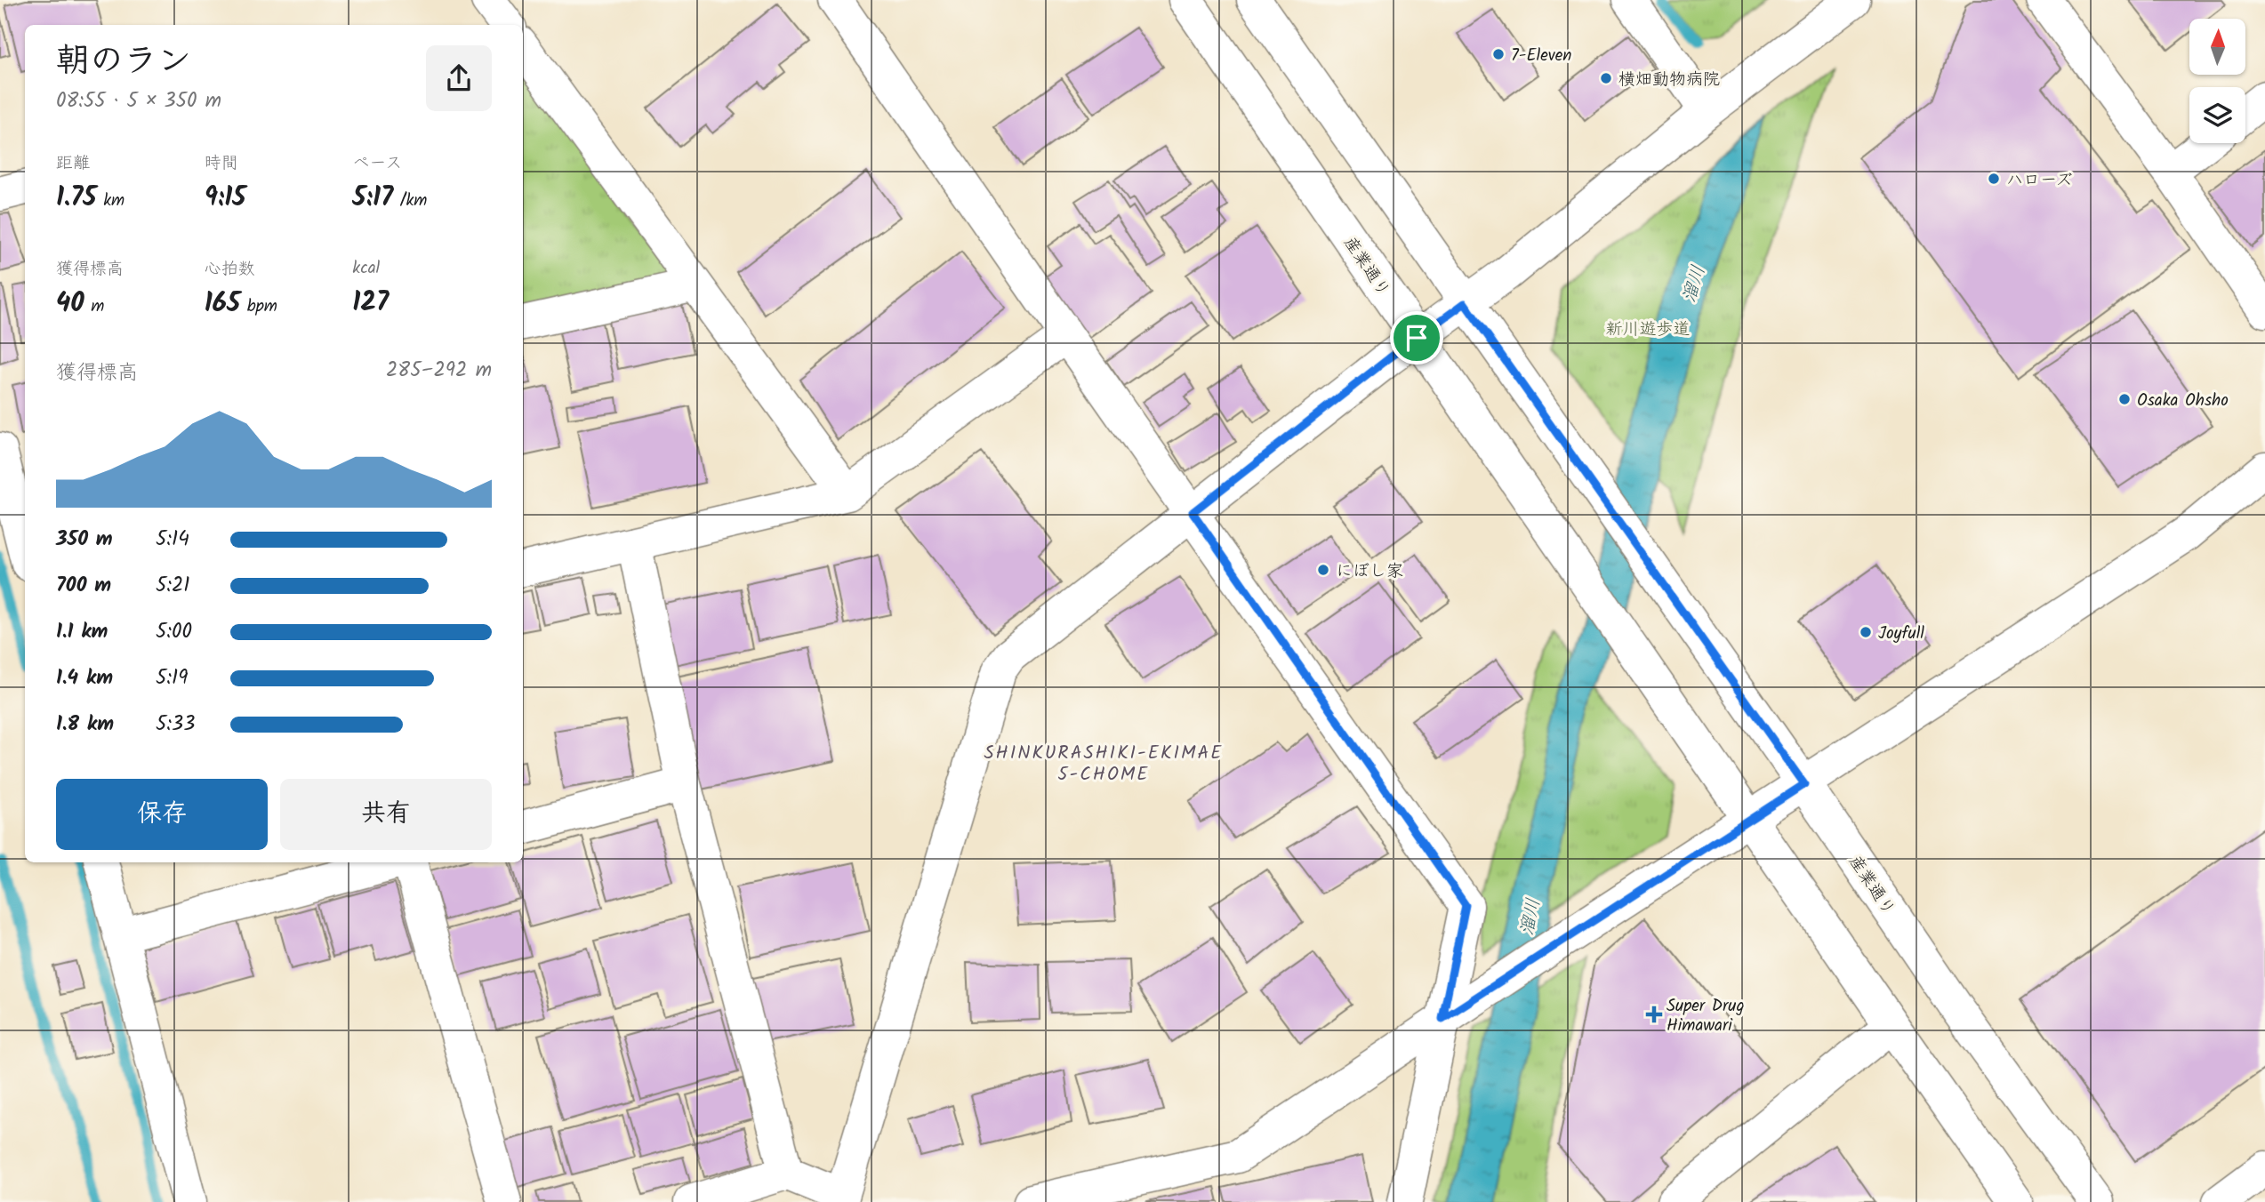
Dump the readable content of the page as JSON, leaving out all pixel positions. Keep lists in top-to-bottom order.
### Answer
{
  "streets": {
    "street": ["産業通り"]
  },
  "districts": ["SHINKURASHIKI-EKIMAE 5-CHOME"],
  "water": ["溜川"],
  "parks": ["新川遊歩道"],
  "places": {
    "other": [
      "7-Eleven",
      "横畑動物病院",
      "ハローズ",
      "Osaka Ohsho",
      "にぼし家",
      "Joyfull"
    ],
    "health": ["Super Drug Himawari"]
  },
  "north": "top",
  "page": {
    "heading": ["朝のラン", "08:55 · 5 × 350 m"],
    "stats": [
      ["距離", "1.75 km"],
      ["時間", "9:15"],
      ["ペース", "5:17 /km"],
      ["獲得標高", "40 m"],
      ["心拍数", "165 bpm"],
      ["kcal", "127"]
    ],
    "chart": ["獲得標高", "285–292 m"],
    "list": [
      {
        "name": "350 m",
        "note": "5:14"
      },
      {
        "name": "700 m",
        "note": "5:21"
      },
      {
        "name": "1.1 km",
        "note": "5:00"
      },
      {
        "name": "1.4 km",
        "note": "5:19"
      },
      {
        "name": "1.8 km",
        "note": "5:33"
      }
    ],
    "buttons": ["保存", "共有"]
  }
}
